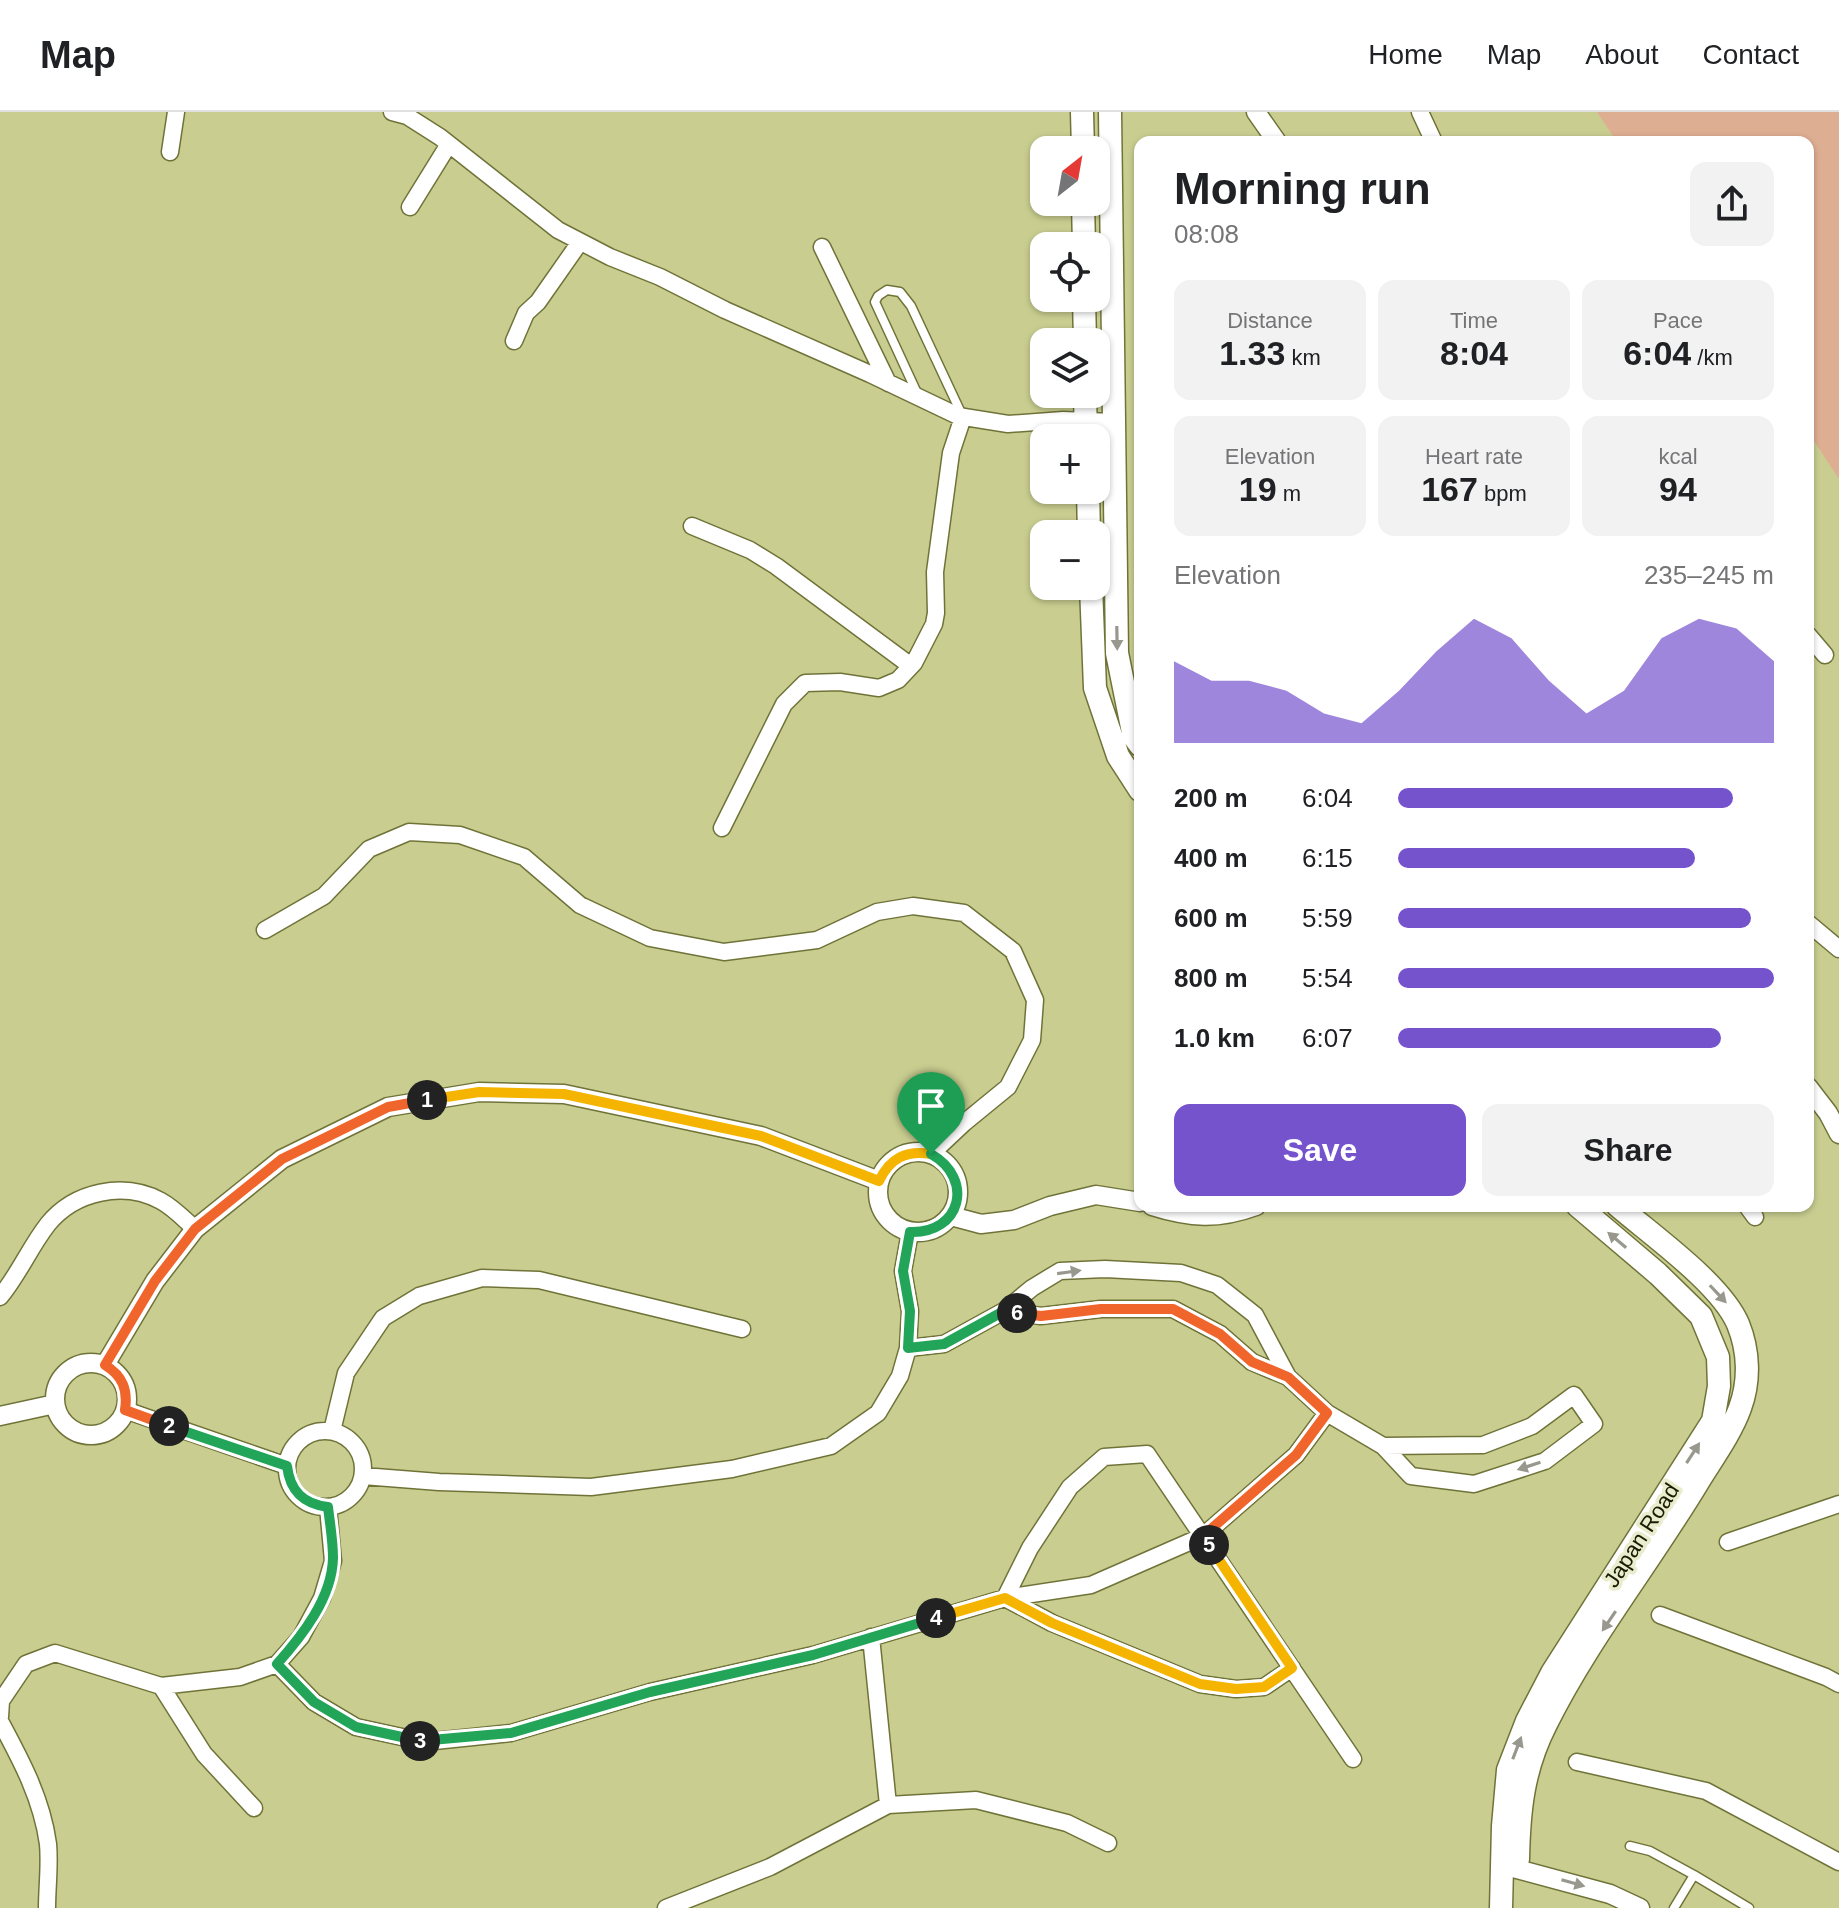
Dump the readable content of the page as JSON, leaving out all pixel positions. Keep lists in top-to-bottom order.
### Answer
{
  "streets": {
    "main road": ["Japan Road"]
  },
  "north": "top right",
  "page": {
    "header": "Map",
    "nav": [
      "Home",
      "Map",
      "About",
      "Contact"
    ],
    "map_buttons": ["+", "−"],
    "heading": ["Morning run", "08:08"],
    "stats": [
      ["Distance", "1.33 km"],
      ["Time", "8:04"],
      ["Pace", "6:04 /km"],
      ["Elevation", "19 m"],
      ["Heart rate", "167 bpm"],
      ["kcal", "94"]
    ],
    "chart": ["Elevation", "235–245 m"],
    "list": [
      {
        "name": "200 m",
        "note": "6:04"
      },
      {
        "name": "400 m",
        "note": "6:15"
      },
      {
        "name": "600 m",
        "note": "5:59"
      },
      {
        "name": "800 m",
        "note": "5:54"
      },
      {
        "name": "1.0 km",
        "note": "6:07"
      }
    ],
    "pins": [
      "1",
      "6",
      "2",
      "5",
      "4",
      "3"
    ],
    "buttons": ["Save", "Share"]
  }
}
